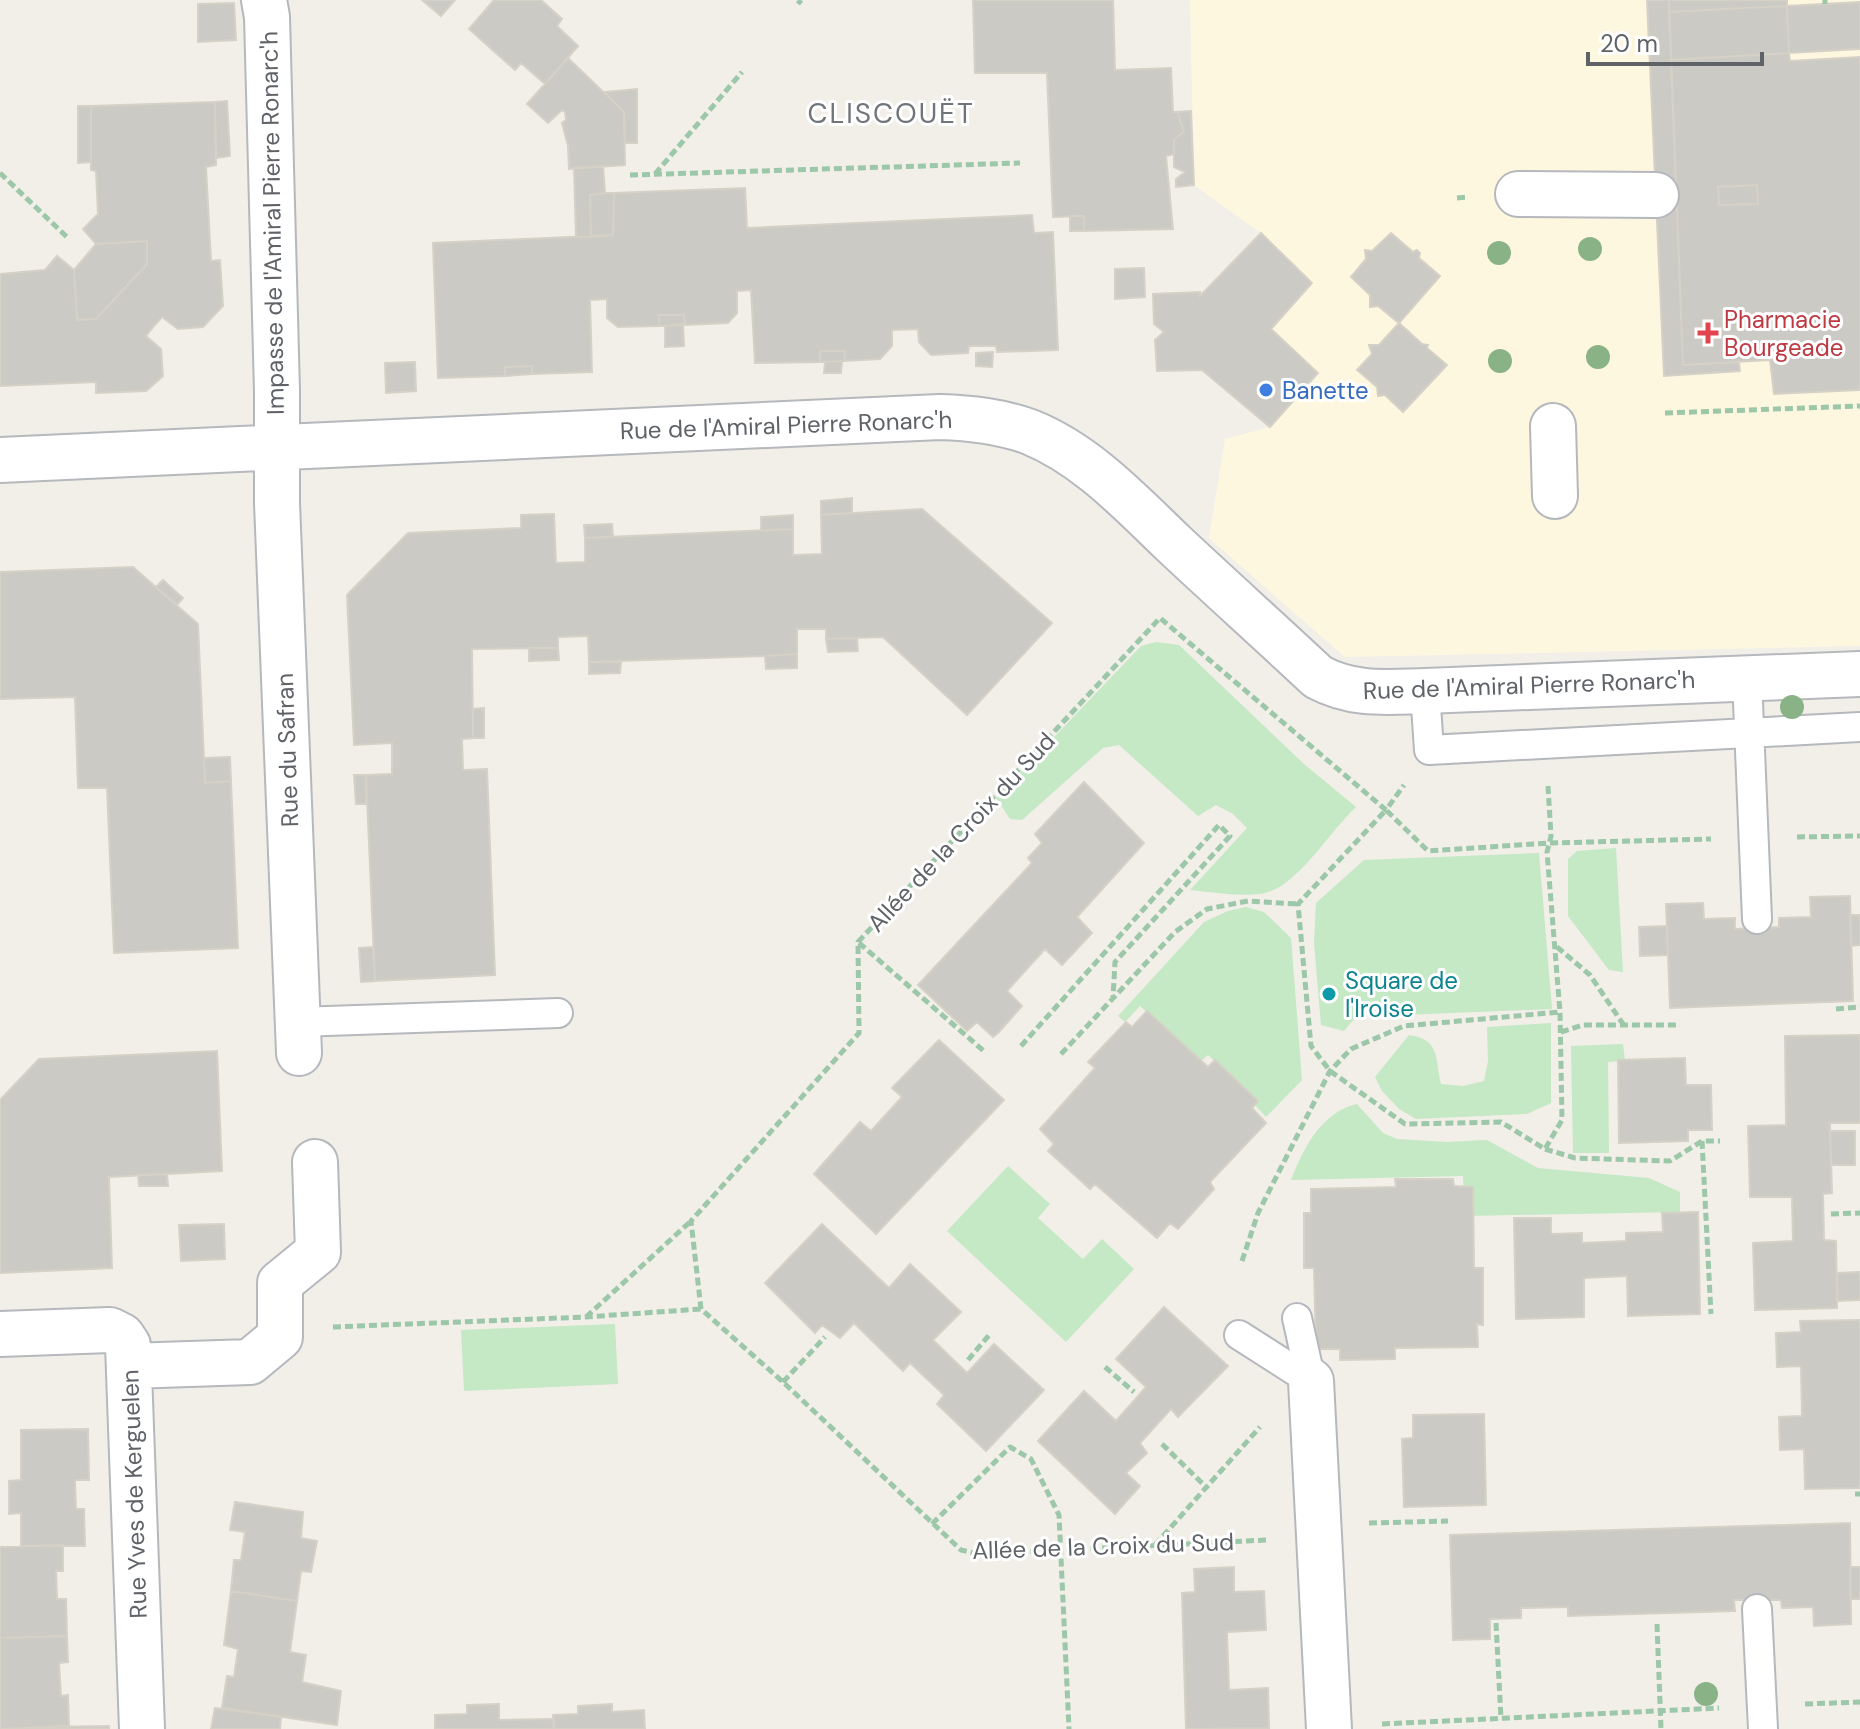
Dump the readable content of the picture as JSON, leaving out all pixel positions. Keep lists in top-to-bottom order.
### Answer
{
  "streets": {
    "street": [
      "Impasse de l'Amiral Pierre Ronarc'h",
      "Rue de l'Amiral Pierre Ronarc'h",
      "Rue du Safran",
      "Rue Yves de Kerguelen"
    ],
    "path": ["Allée de la Croix du Sud"]
  },
  "crossings": [
    ["Impasse de l'Amiral Pierre Ronarc'h", "Rue de l'Amiral Pierre Ronarc'h"],
    ["Impasse de l'Amiral Pierre Ronarc'h", "Rue du Safran"],
    ["Rue de l'Amiral Pierre Ronarc'h", "Rue du Safran"]
  ],
  "districts": ["CLISCOUËT"],
  "places": {
    "health": ["Pharmacie Bourgeade"],
    "other": ["Banette", "Square de l'Iroise"]
  },
  "scale_bar": "20 m"
}
